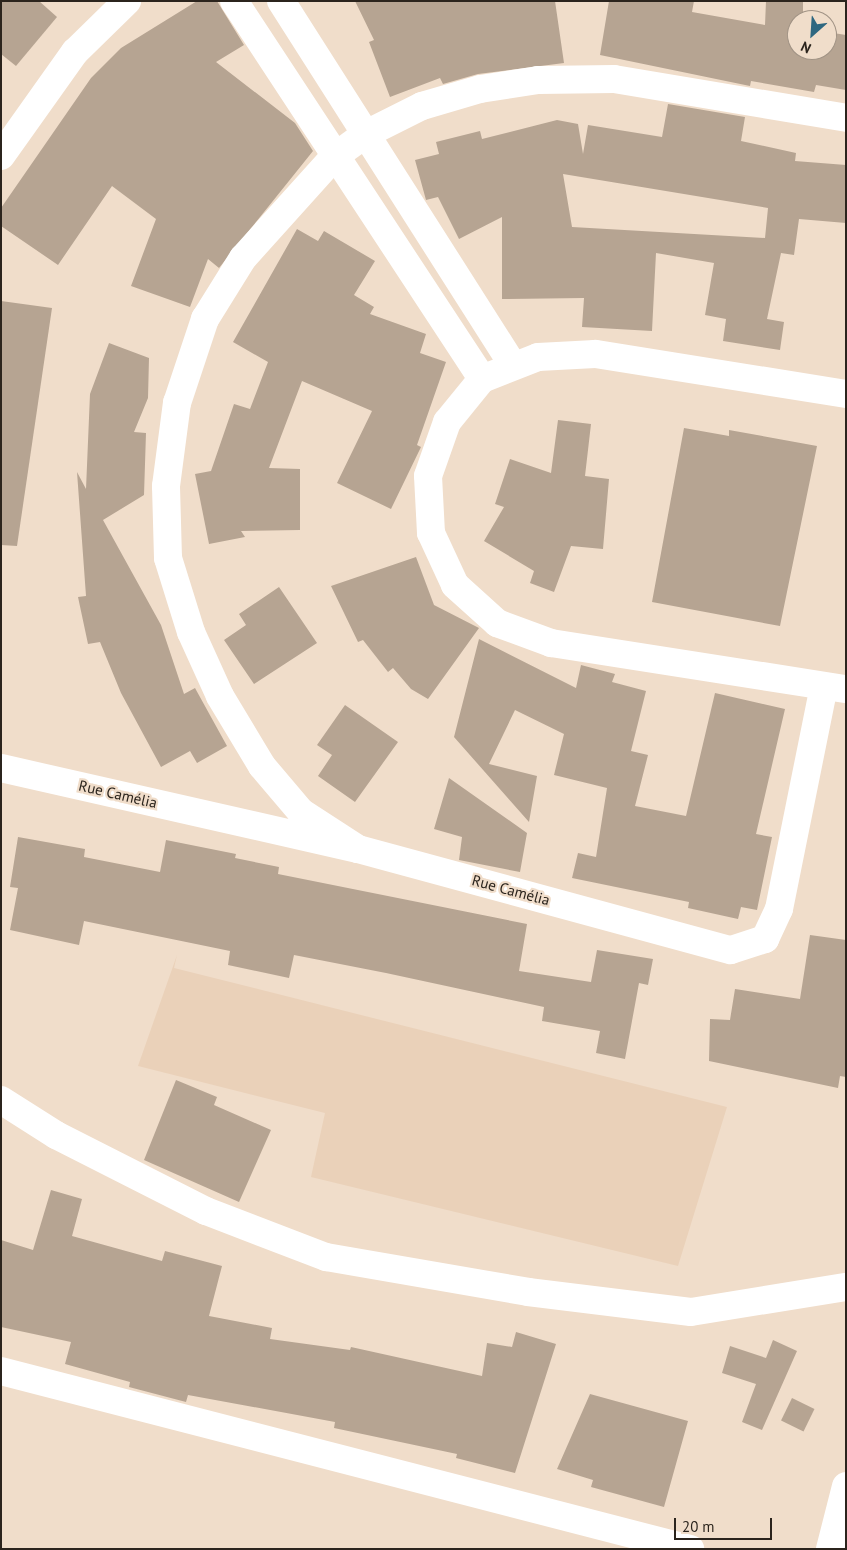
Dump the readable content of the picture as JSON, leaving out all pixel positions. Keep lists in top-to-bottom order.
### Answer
{
  "streets": {
    "street": ["Rue Camélia"]
  },
  "scale_bar": "20 m",
  "north": "bottom left"
}
